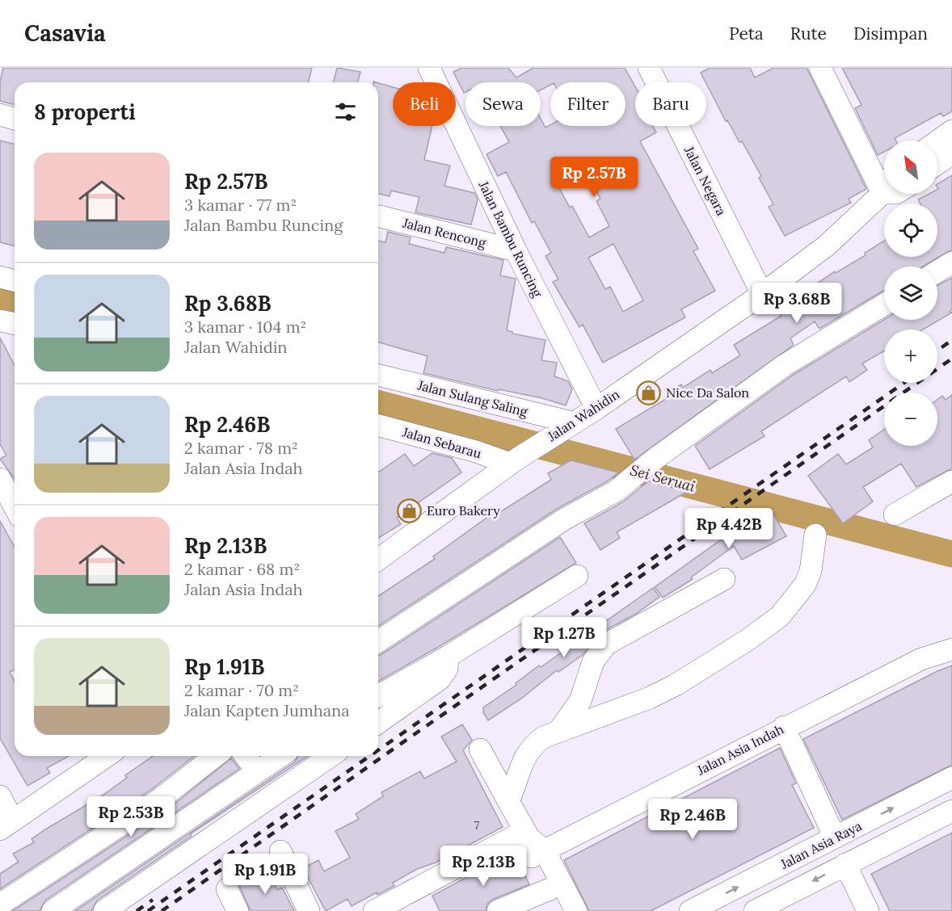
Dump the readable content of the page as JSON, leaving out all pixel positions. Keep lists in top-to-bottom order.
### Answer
{
  "streets": {
    "street": [
      "Jalan Negara",
      "Jalan Rencong",
      "Jalan Bambu Runcing",
      "Jalan Sulang Saling",
      "Jalan Wahidin",
      "Jalan Sebarau",
      "Jalan Asia Indah",
      "Jalan Asia Raya"
    ]
  },
  "crossings": [
    ["Jalan Negara", "Jalan Wahidin"],
    ["Jalan Rencong", "Jalan Bambu Runcing"],
    ["Jalan Bambu Runcing", "Jalan Wahidin"],
    ["Jalan Sulang Saling", "Jalan Wahidin"],
    ["Jalan Wahidin", "Jalan Sebarau"]
  ],
  "water": ["Sei Seruai"],
  "places": {
    "shop": ["Nice Da Salon", "Euro Bakery"]
  },
  "house_numbers": ["7"],
  "north": "top left",
  "page": {
    "header": "Casavia",
    "nav": ["Peta", "Rute", "Disimpan"],
    "chip": [
      "Beli",
      "Sewa",
      "Filter",
      "Baru"
    ],
    "heading": "8 properti",
    "map_buttons": ["+", "−"],
    "list": [
      {
        "name": "Rp 2.57B",
        "note": "3 kamar · 77 m² · Jalan Bambu Runcing"
      },
      {
        "name": "Rp 3.68B",
        "note": "3 kamar · 104 m² · Jalan Wahidin"
      },
      {
        "name": "Rp 2.46B",
        "note": "2 kamar · 78 m² · Jalan Asia Indah"
      },
      {
        "name": "Rp 2.13B",
        "note": "2 kamar · 68 m² · Jalan Asia Indah"
      },
      {
        "name": "Rp 1.91B",
        "note": "2 kamar · 70 m² · Jalan Kapten Jumhana"
      }
    ],
    "price": [
      "Rp 2.57B",
      "Rp 3.68B",
      "Rp 4.42B",
      "Rp 1.27B",
      "Rp 2.53B",
      "Rp 2.46B",
      "Rp 2.13B",
      "Rp 1.91B"
    ]
  }
}
